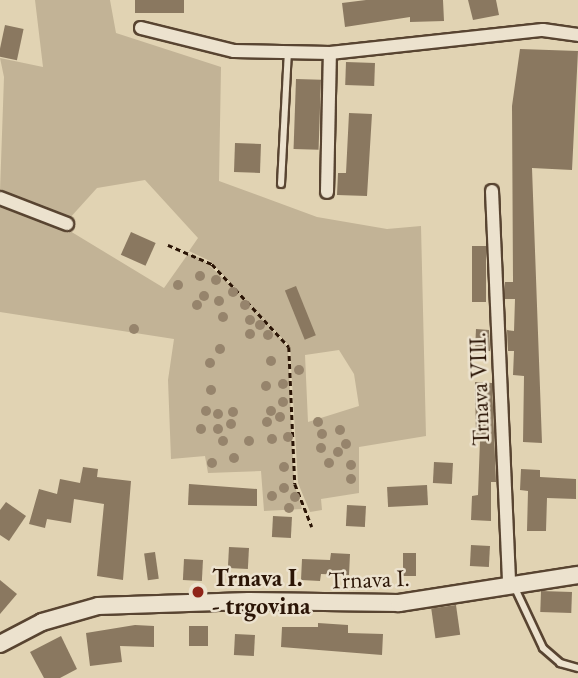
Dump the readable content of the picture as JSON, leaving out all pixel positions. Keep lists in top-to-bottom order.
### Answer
{
  "streets": {
    "street": ["Trnava VIII.", "Trnava I."]
  },
  "crossings": [
    ["Trnava VIII.", "Trnava I."]
  ],
  "places": ["Trnava I. - trgovina"]
}
